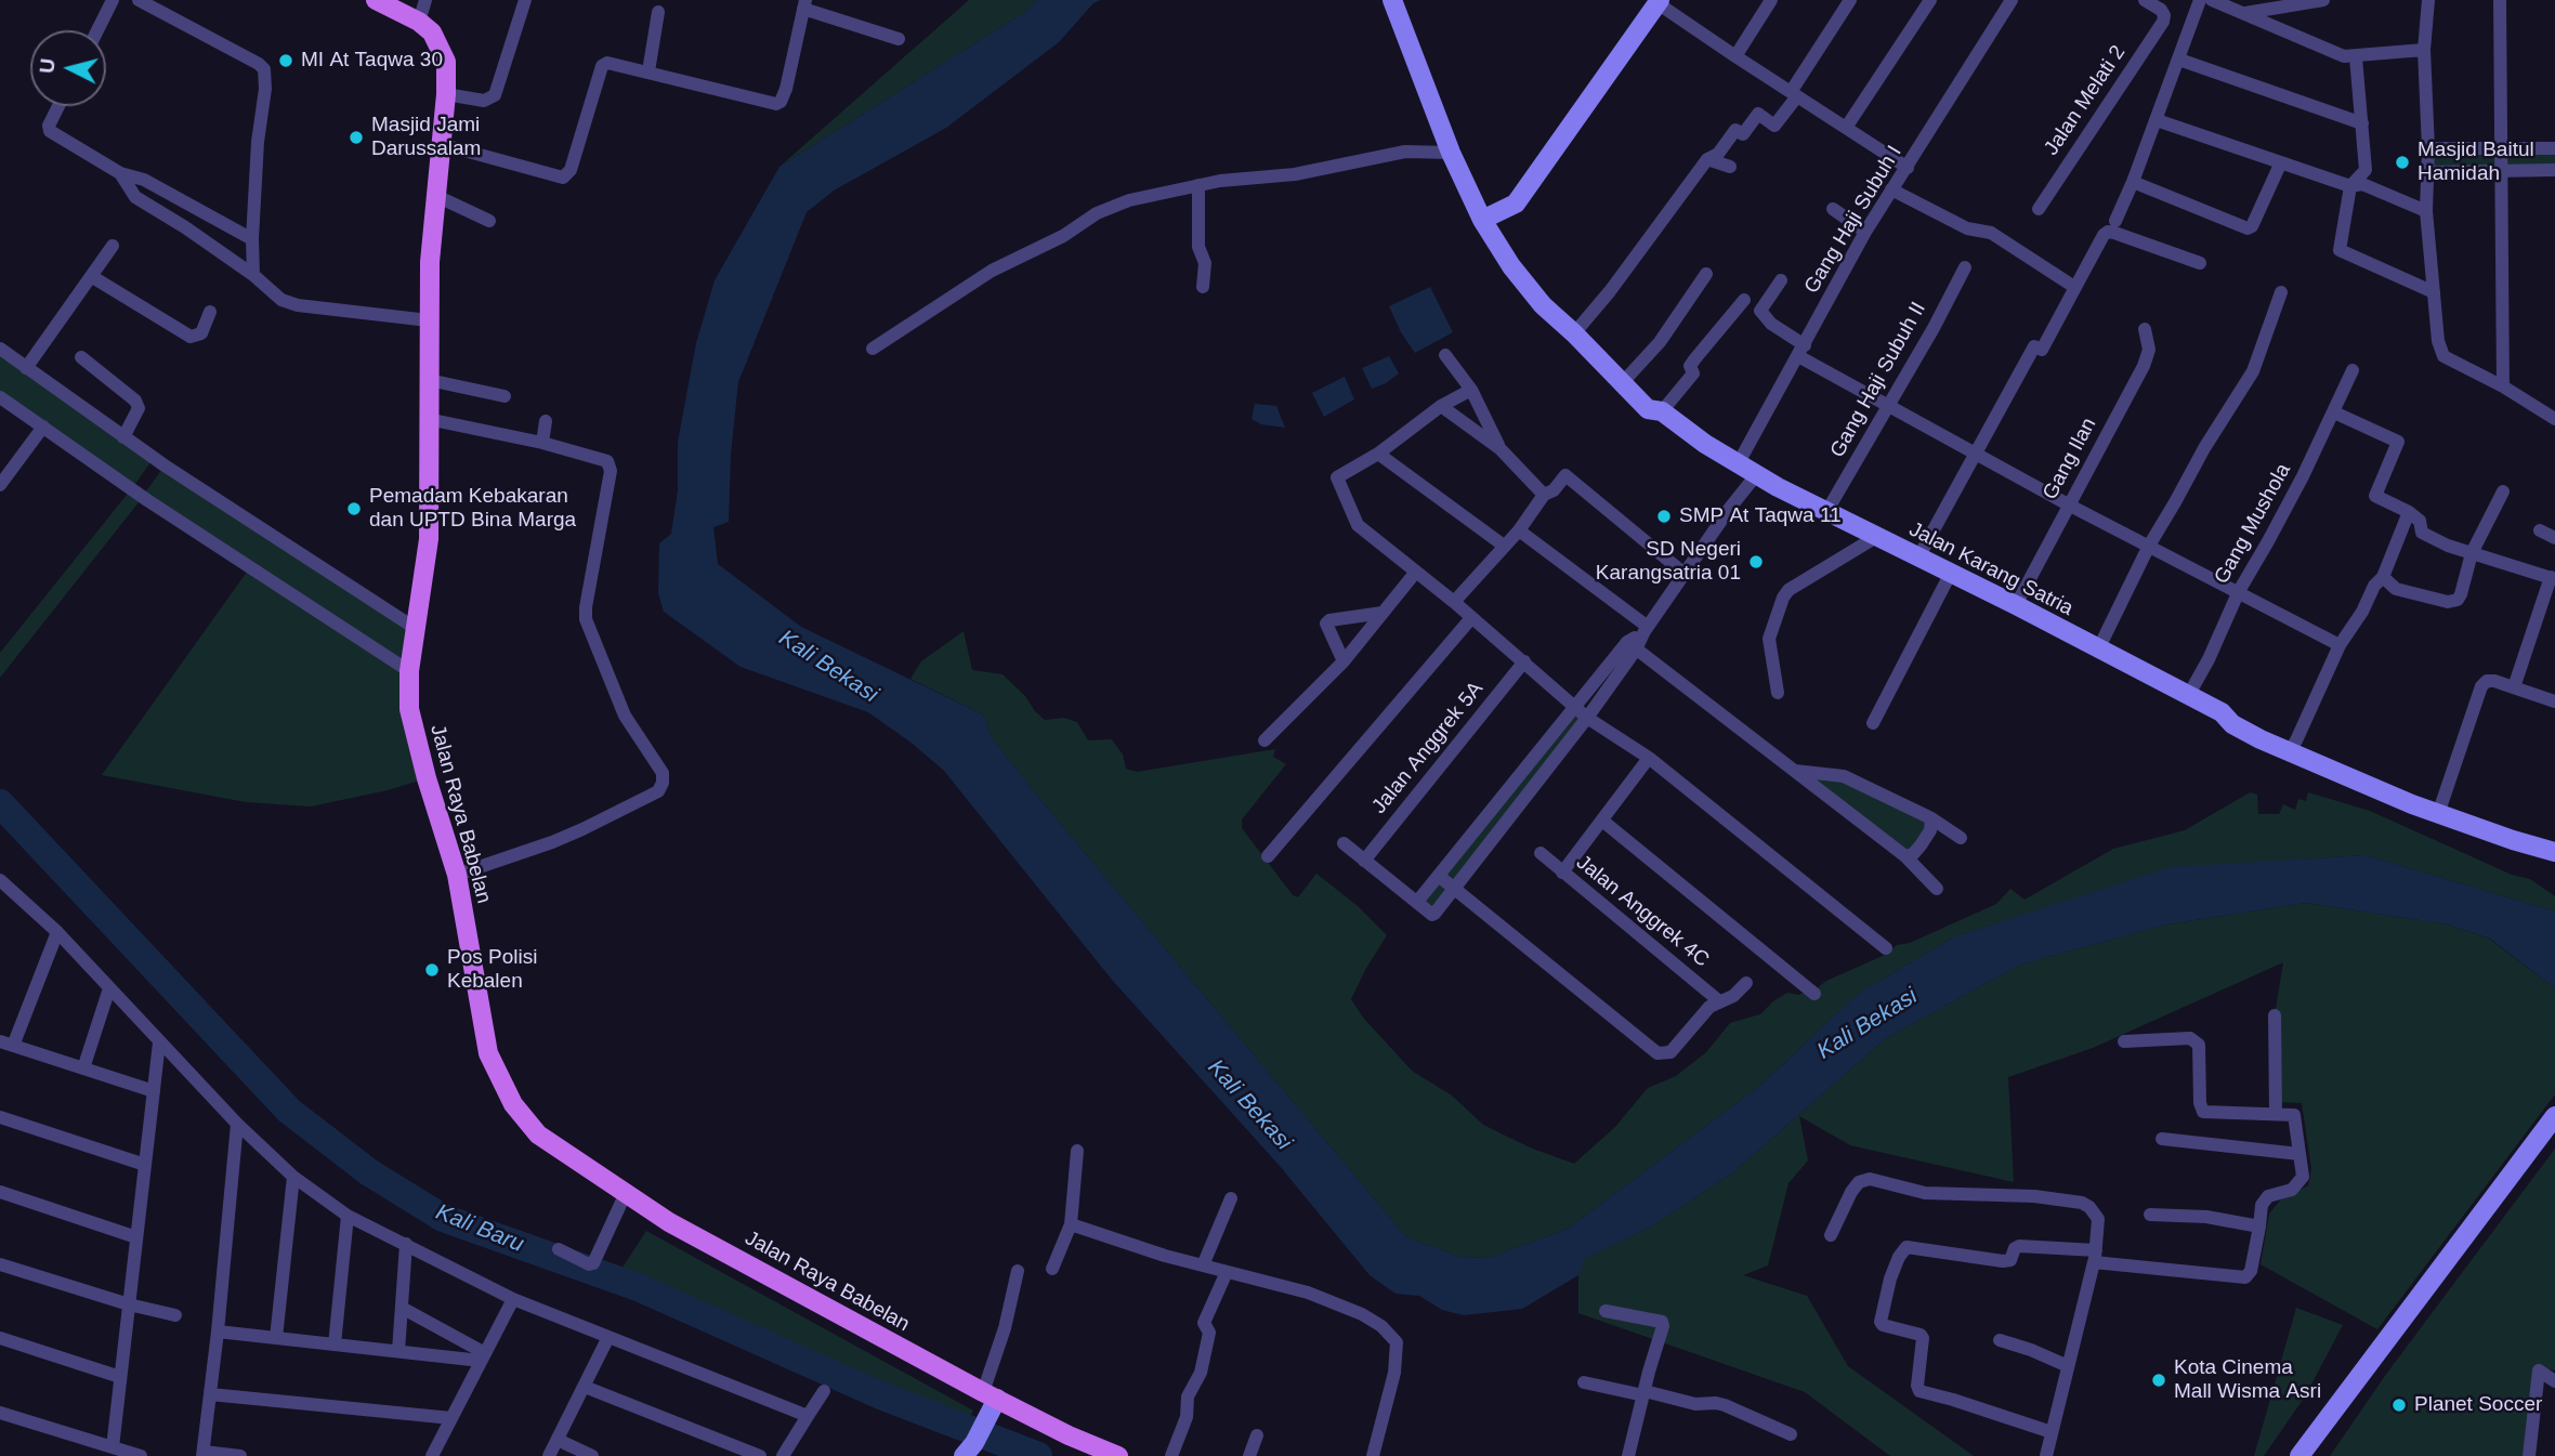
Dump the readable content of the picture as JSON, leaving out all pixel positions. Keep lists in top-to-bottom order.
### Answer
{
  "streets": {
    "main road": ["Jalan Raya Babelan"],
    "street": [
      "Jalan Melati 2",
      "Gang Haji Subuh I",
      "Gang Haji Subuh II",
      "Gang Ilan",
      "Gang Mushola",
      "Jalan Karang Satria",
      "Jalan Anggrek 5A",
      "Jalan Anggrek 4C"
    ]
  },
  "crossings": [
    ["Gang Haji Subuh I", "Jalan Karang Satria"],
    ["Gang Haji Subuh II", "Jalan Karang Satria"],
    ["Gang Ilan", "Jalan Karang Satria"],
    ["Gang Mushola", "Jalan Karang Satria"]
  ],
  "water": ["Kali Bekasi", "Kali Baru"],
  "places": [
    "MI At Taqwa 30",
    "Masjid Jami Darussalam",
    "Masjid Baitul Hamidah",
    "Pemadam Kebakaran dan UPTD Bina Marga",
    "SMP At Taqwa 11",
    "SD Negeri Karangsatria 01",
    "Pos Polisi Kebalen",
    "Kota Cinema Mall Wisma Asri",
    "Planet Soccer"
  ],
  "north": "left"
}
